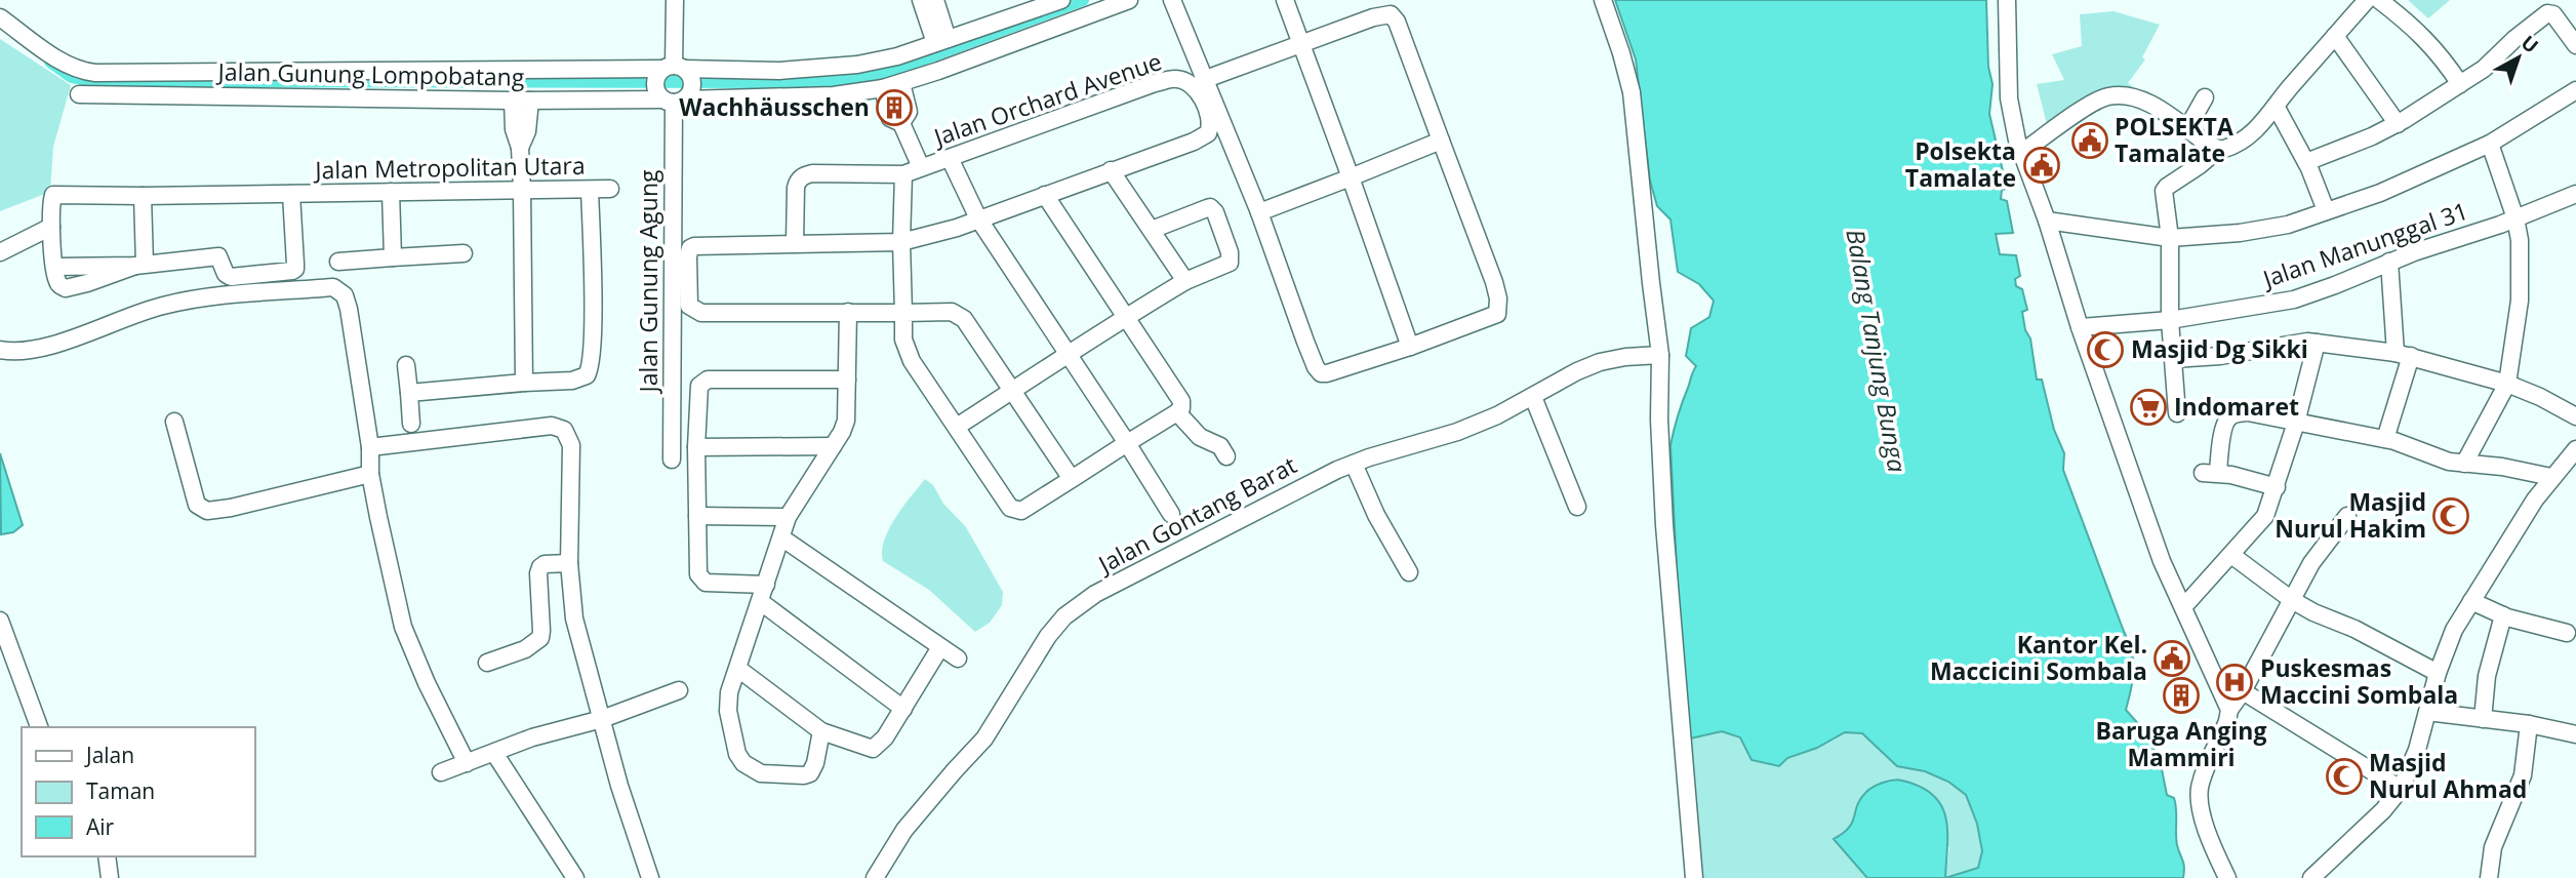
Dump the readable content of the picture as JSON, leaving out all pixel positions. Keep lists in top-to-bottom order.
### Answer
{
  "streets": {
    "street": [
      "Jalan Gunung Lompobatang",
      "Jalan Orchard Avenue",
      "Jalan Metropolitan Utara",
      "Jalan Manunggal 31",
      "Jalan Gunung Agung",
      "Jalan Gontang Barat"
    ]
  },
  "crossings": [
    ["Jalan Gunung Lompobatang", "Jalan Gunung Agung"]
  ],
  "water": ["Balang Tanjung Bunga"],
  "places": {
    "building": ["Wachhäusschen", "Baruga Anging Mammiri"],
    "public building": ["POLSEKTA Tamalate", "Polsekta Tamalate", "Kantor Kel. Maccicini Sombala"],
    "mosque": ["Masjid Dg Sikki", "Masjid Nurul Hakim", "Masjid Nurul Ahmad"],
    "supermarket": ["Indomaret"],
    "hospital": ["Puskesmas Maccini Sombala"]
  },
  "legend": ["Jalan", "Taman", "Air"],
  "north": "top right"
}
